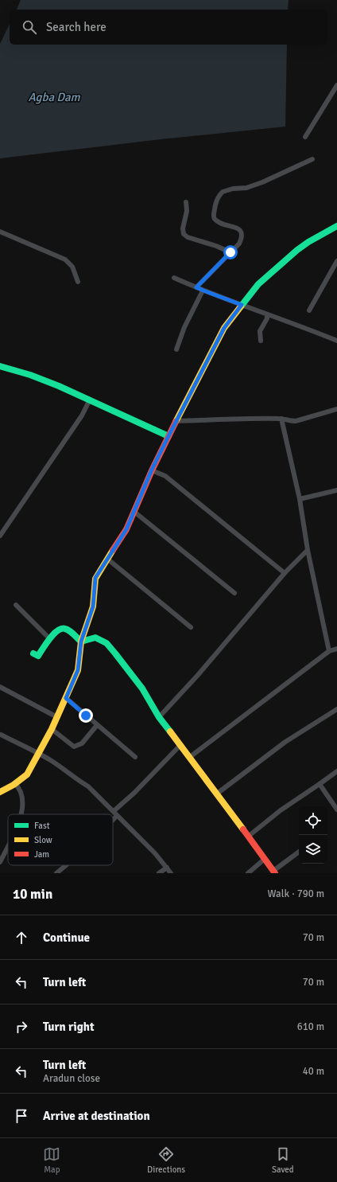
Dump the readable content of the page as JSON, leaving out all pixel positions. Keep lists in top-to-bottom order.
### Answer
{
  "water": ["Agba Dam"],
  "legend": ["Fast", "Slow", "Jam"],
  "page": {
    "search": "Search here",
    "heading": ["10 min", "Walk · 790 m"],
    "list": [
      ["Continue", "70 m"],
      ["Turn left", "70 m"],
      ["Turn right", "610 m"],
      ["Turn left", "Aradun close", "40 m"],
      "Arrive at destination"
    ],
    "nav": ["Map", "Directions", "Saved"]
  }
}
